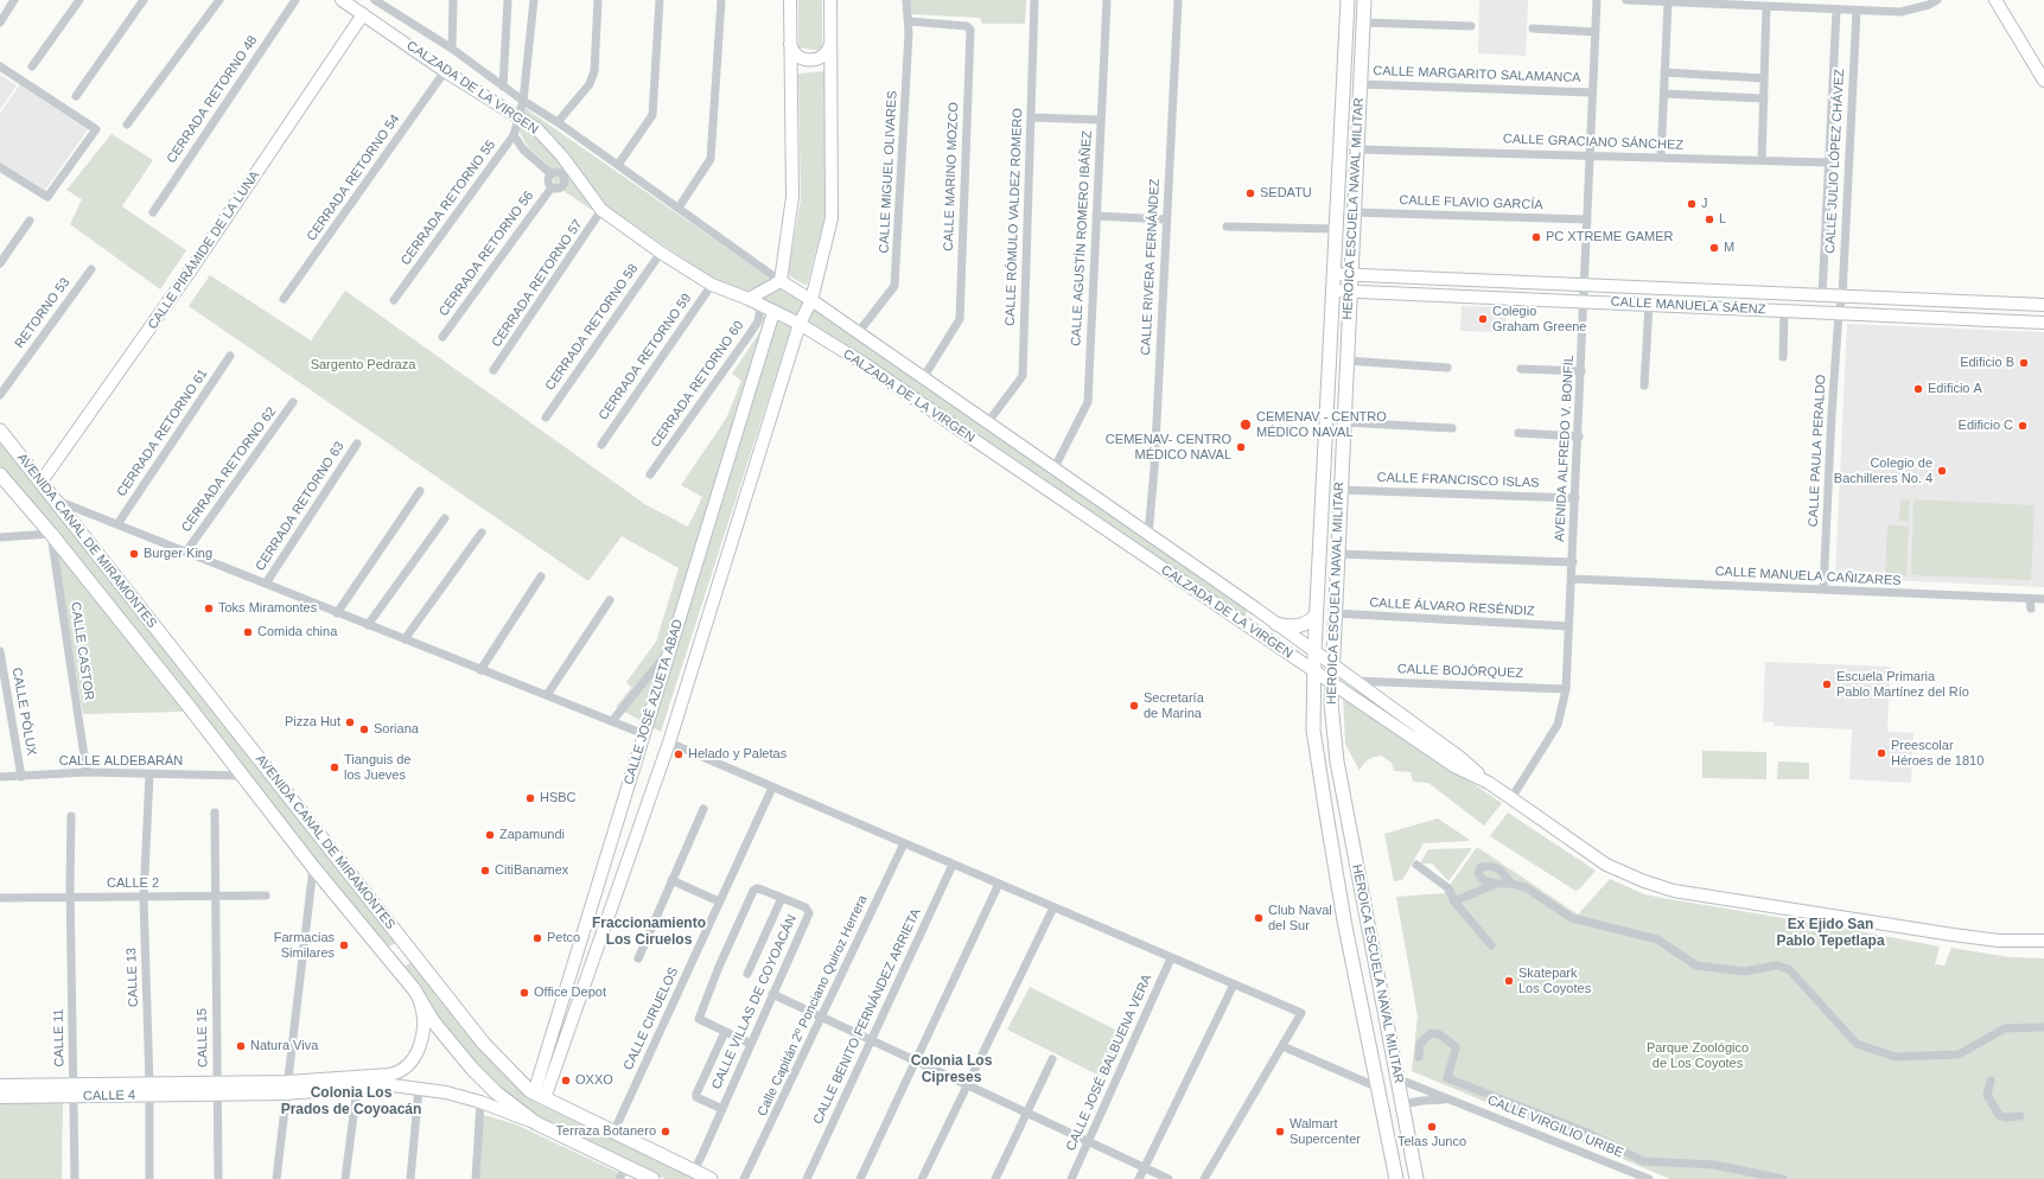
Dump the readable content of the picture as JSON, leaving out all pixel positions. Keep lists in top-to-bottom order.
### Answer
{
  "streets": {
    "main road": ["HEROICA ESCUELA NAVAL MILITAR", "AVENIDA CANAL DE MIRAMONTES"],
    "street": [
      "CALLE MARGARITO SALAMANCA",
      "CALZADA DE LA VIRGEN",
      "CERRADA RETORNO 48",
      "CALLE GRACIANO SÁNCHEZ",
      "CALLE JULIO LÓPEZ CHÁVEZ",
      "CALLE MIGUEL OLIVARES",
      "CALLE MARINO MOZCO",
      "CERRADA RETORNO 54",
      "CERRADA RETORNO 55",
      "CALLE FLAVIO GARCÍA",
      "CALLE RÓMULO VALDEZ ROMERO",
      "CALLE AGUSTÍN ROMERO IBÁÑEZ",
      "CALLE PIRÁMIDE DE LA LUNA",
      "CERRADA RETORNO 56",
      "CALLE RIVERA FERNÁNDEZ",
      "CERRADA RETORNO 57",
      "CALLE MANUELA SÁENZ",
      "RETORNO 53",
      "CERRADA RETORNO 58",
      "CERRADA RETORNO 59",
      "CERRADA RETORNO 60",
      "CERRADA RETORNO 61",
      "AVENIDA ALFREDO V. BONFIL",
      "CALLE PAULA PERALDO",
      "CERRADA RETORNO 62",
      "CALLE FRANCISCO ISLAS",
      "CERRADA RETORNO 63",
      "CALLE MANUELA CAÑIZARES",
      "CALLE ÁLVARO RESÉNDIZ",
      "CALLE CASTOR",
      "CALLE BOJÓRQUEZ",
      "CALLE JOSÉ AZUETA ABAD",
      "CALLE PÓLUX",
      "CALLE ALDEBARÁN",
      "CALLE 2",
      "CALLE 13",
      "CALLE VILLAS DE COYOACÁN",
      "Calle Capitán 2º Ponciano Quiroz Herrera",
      "CALLE BENITO FERNÁNDEZ ARRIETA",
      "CALLE CIRUELOS",
      "CALLE 11",
      "CALLE 15",
      "CALLE JOSÉ BALBUENA VERA",
      "CALLE 4",
      "CALLE VIRGILIO URIBE"
    ]
  },
  "crossings": [
    ["CALLE MARGARITO SALAMANCA", "HEROICA ESCUELA NAVAL MILITAR"],
    ["CALLE MARGARITO SALAMANCA", "AVENIDA ALFREDO V. BONFIL"],
    ["CALZADA DE LA VIRGEN", "CALLE MIGUEL OLIVARES"],
    ["CALZADA DE LA VIRGEN", "CALLE MARINO MOZCO"],
    ["CALZADA DE LA VIRGEN", "CERRADA RETORNO 54"],
    ["CALZADA DE LA VIRGEN", "CERRADA RETORNO 55"],
    ["CALZADA DE LA VIRGEN", "HEROICA ESCUELA NAVAL MILITAR"],
    ["CALZADA DE LA VIRGEN", "CALLE RÓMULO VALDEZ ROMERO"],
    ["CALZADA DE LA VIRGEN", "CALLE AGUSTÍN ROMERO IBÁÑEZ"],
    ["CALZADA DE LA VIRGEN", "CALLE PIRÁMIDE DE LA LUNA"],
    ["CALZADA DE LA VIRGEN", "CALLE RIVERA FERNÁNDEZ"],
    ["CALZADA DE LA VIRGEN", "CERRADA RETORNO 57"],
    ["CALZADA DE LA VIRGEN", "CERRADA RETORNO 58"],
    ["CALZADA DE LA VIRGEN", "CERRADA RETORNO 59"],
    ["CALZADA DE LA VIRGEN", "CERRADA RETORNO 60"],
    ["CALZADA DE LA VIRGEN", "AVENIDA ALFREDO V. BONFIL"],
    ["CALZADA DE LA VIRGEN", "CALLE BOJÓRQUEZ"],
    ["CALZADA DE LA VIRGEN", "CALLE JOSÉ AZUETA ABAD"],
    ["CALLE GRACIANO SÁNCHEZ", "CALLE JULIO LÓPEZ CHÁVEZ"],
    ["CALLE GRACIANO SÁNCHEZ", "HEROICA ESCUELA NAVAL MILITAR"],
    ["CALLE GRACIANO SÁNCHEZ", "AVENIDA ALFREDO V. BONFIL"],
    ["CALLE JULIO LÓPEZ CHÁVEZ", "CALLE MANUELA SÁENZ"],
    ["CALLE JULIO LÓPEZ CHÁVEZ", "CALLE PAULA PERALDO"],
    ["CALLE MIGUEL OLIVARES", "CALLE MARINO MOZCO"],
    ["CALLE FLAVIO GARCÍA", "HEROICA ESCUELA NAVAL MILITAR"],
    ["CALLE FLAVIO GARCÍA", "AVENIDA ALFREDO V. BONFIL"],
    ["HEROICA ESCUELA NAVAL MILITAR", "CALLE MANUELA SÁENZ"],
    ["HEROICA ESCUELA NAVAL MILITAR", "CALLE FRANCISCO ISLAS"],
    ["HEROICA ESCUELA NAVAL MILITAR", "CALLE ÁLVARO RESÉNDIZ"],
    ["HEROICA ESCUELA NAVAL MILITAR", "CALLE VIRGILIO URIBE"],
    ["CALLE PIRÁMIDE DE LA LUNA", "AVENIDA CANAL DE MIRAMONTES"],
    ["CALLE MANUELA SÁENZ", "AVENIDA ALFREDO V. BONFIL"],
    ["CALLE MANUELA SÁENZ", "CALLE PAULA PERALDO"],
    ["AVENIDA ALFREDO V. BONFIL", "CALLE FRANCISCO ISLAS"],
    ["AVENIDA ALFREDO V. BONFIL", "CALLE MANUELA CAÑIZARES"],
    ["AVENIDA ALFREDO V. BONFIL", "CALLE ÁLVARO RESÉNDIZ"],
    ["AVENIDA ALFREDO V. BONFIL", "CALLE BOJÓRQUEZ"],
    ["CALLE PAULA PERALDO", "CALLE MANUELA CAÑIZARES"],
    ["AVENIDA CANAL DE MIRAMONTES", "CALLE CASTOR"],
    ["AVENIDA CANAL DE MIRAMONTES", "CALLE JOSÉ AZUETA ABAD"],
    ["AVENIDA CANAL DE MIRAMONTES", "CALLE ALDEBARÁN"],
    ["AVENIDA CANAL DE MIRAMONTES", "CALLE VILLAS DE COYOACÁN"],
    ["AVENIDA CANAL DE MIRAMONTES", "CALLE CIRUELOS"],
    ["CALLE CASTOR", "CALLE ALDEBARÁN"],
    ["CALLE PÓLUX", "CALLE ALDEBARÁN"],
    ["CALLE ALDEBARÁN", "CALLE 13"],
    ["CALLE 2", "CALLE 13"],
    ["CALLE 2", "CALLE 11"],
    ["CALLE 2", "CALLE 15"],
    ["CALLE 13", "CALLE 4"],
    ["CALLE 11", "CALLE 4"],
    ["CALLE 15", "CALLE 4"]
  ],
  "districts": [
    "Fraccionamiento Los Ciruelos",
    "Ex Ejido San Pablo Tepetlapa",
    "Colonia Los Cipreses",
    "Colonia Los Prados de Coyoacán"
  ],
  "parks": ["Sargento Pedraza", "Parque Zoológico de Los Coyotes"],
  "places": [
    "SEDATU",
    "J",
    "L",
    "PC XTREME GAMER",
    "M",
    "Colegio Graham Greene",
    "Edificio B",
    "Edificio A",
    "CEMENAV - CENTRO MÉDICO NAVAL",
    "Edificio C",
    "CEMENAV- CENTRO MÉDICO NAVAL",
    "Colegio de Bachilleres No. 4",
    "Burger King",
    "Toks Miramontes",
    "Comida china",
    "Escuela Primaria Pablo Martínez del Río",
    "Secretaría de Marina",
    "Pizza Hut",
    "Soriana",
    "Preescolar Héroes de 1810",
    "Helado y Paletas",
    "Tianguis de los Jueves",
    "HSBC",
    "Zapamundi",
    "CitiBanamex",
    "Club Naval del Sur",
    "Petco",
    "Farmacias Similares",
    "Skatepark Los Coyotes",
    "Office Depot",
    "Natura Viva",
    "OXXO",
    "Telas Junco",
    "Terraza Botanero",
    "Walmart Supercenter"
  ]
}
